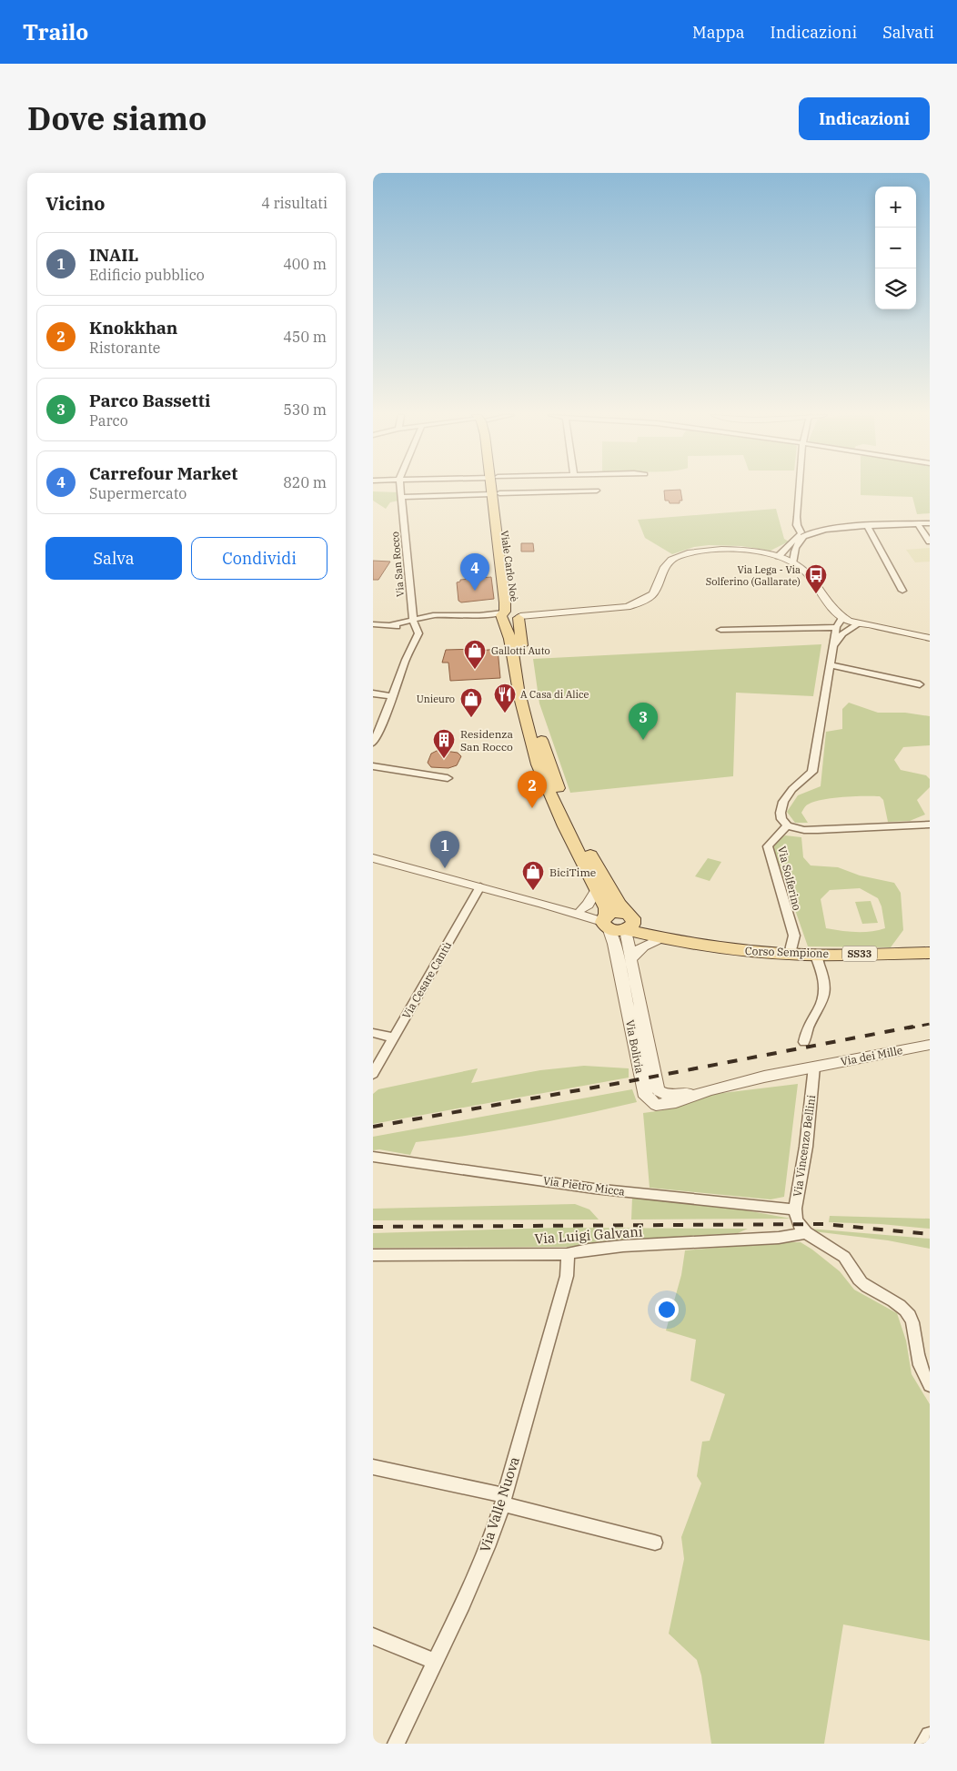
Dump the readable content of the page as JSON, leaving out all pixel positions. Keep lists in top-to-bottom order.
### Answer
{
  "streets": {
    "main road": ["Viale Carlo Noè", "Corso Sempione", "SS33"],
    "street": [
      "Via San Rocco",
      "Via Solferino",
      "Via Cesare Cantù",
      "Via Bolivia",
      "Via dei Mille",
      "Via Vincenzo Bellini",
      "Via Pietro Micca",
      "Via Luigi Galvani",
      "Via Valle Nuova"
    ]
  },
  "crossings": [
    ["Viale Carlo Noè", "Corso Sempione"],
    ["Viale Carlo Noè", "Via Bolivia"],
    ["Via Solferino", "Corso Sempione"],
    ["Corso Sempione", "Via Bolivia"],
    ["Via Bolivia", "Via dei Mille"],
    ["Via Bolivia", "Via Vincenzo Bellini"],
    ["Via dei Mille", "Via Vincenzo Bellini"],
    ["Via Vincenzo Bellini", "Via Pietro Micca"],
    ["Via Vincenzo Bellini", "Via Luigi Galvani"],
    ["Via Luigi Galvani", "Via Valle Nuova"]
  ],
  "places": {
    "bus stop": ["Via Lega - Via Solferino (Gallarate)"],
    "shop": ["Gallotti Auto", "Unieuro", "BiciTime"],
    "restaurant": ["A Casa di Alice"],
    "building": ["Residenza San Rocco"]
  },
  "page": {
    "header": "Trailo",
    "nav": ["Mappa", "Indicazioni", "Salvati"],
    "title": "Dove siamo",
    "buttons": [
      "Indicazioni",
      ["Salva", "Condividi"]
    ],
    "heading": ["Vicino", "4 risultati"],
    "map_buttons": ["+", "−"],
    "list": [
      {
        "mark": "1",
        "name": "INAIL",
        "note": "Edificio pubblico",
        "value": "400 m"
      },
      {
        "mark": "2",
        "name": "Knokkhan",
        "note": "Ristorante",
        "value": "450 m"
      },
      {
        "mark": "3",
        "name": "Parco Bassetti",
        "note": "Parco",
        "value": "530 m"
      },
      {
        "mark": "4",
        "name": "Carrefour Market",
        "note": "Supermercato",
        "value": "820 m"
      }
    ],
    "pins": [
      "4",
      "3",
      "2",
      "1"
    ]
  }
}
